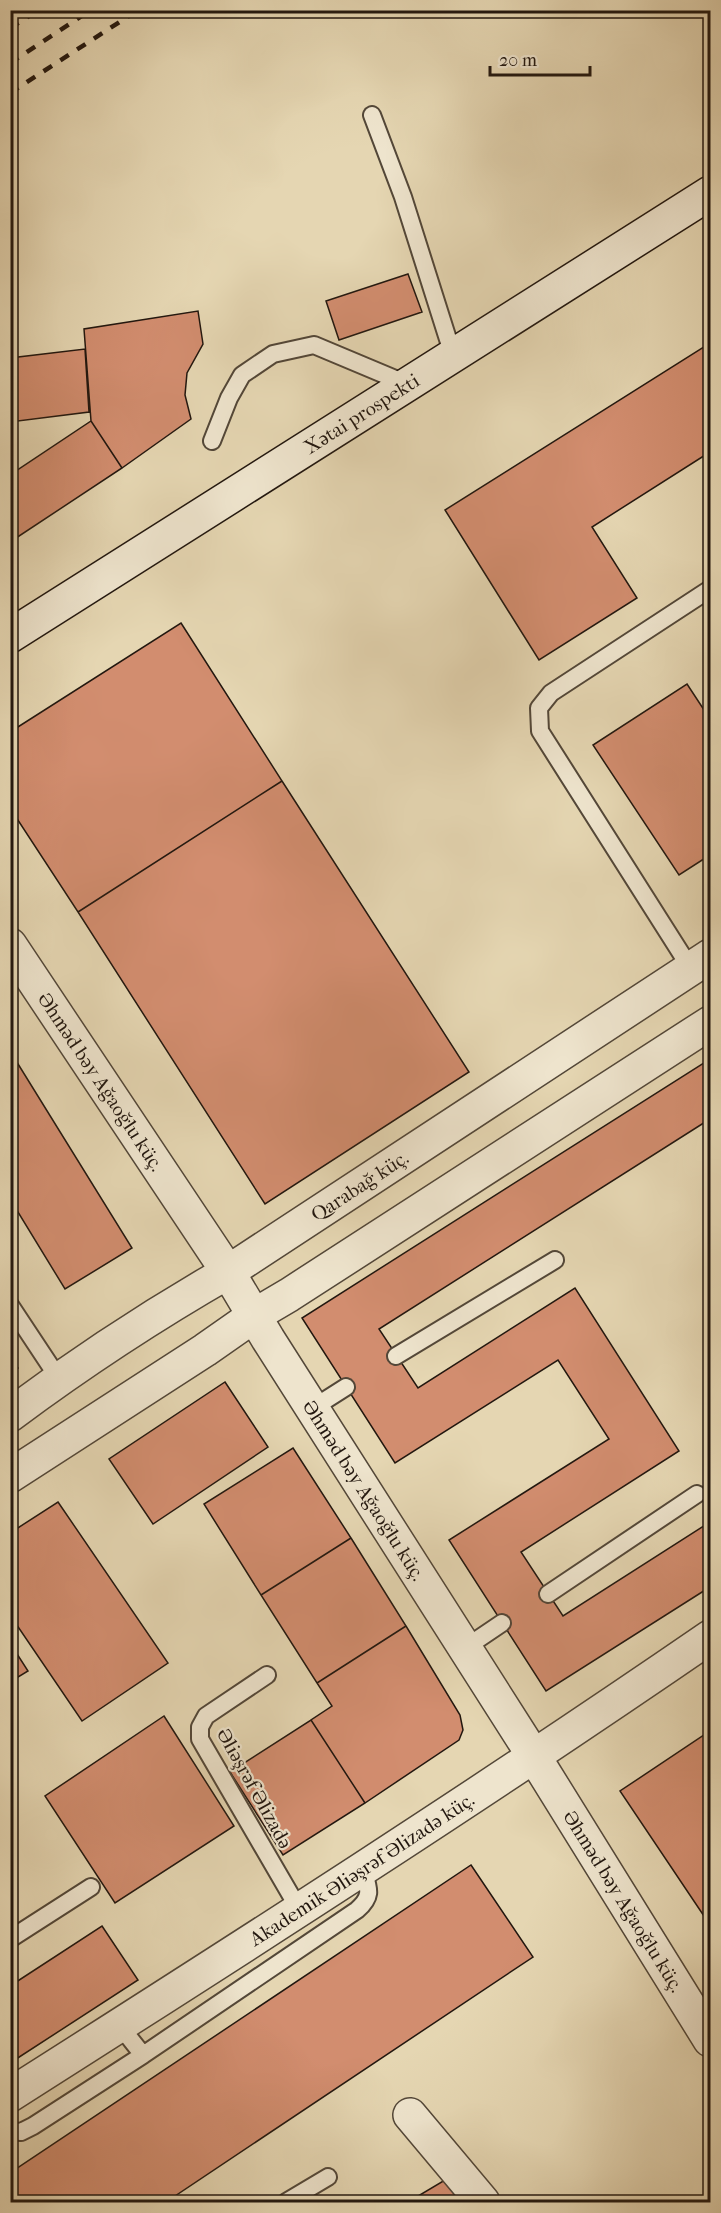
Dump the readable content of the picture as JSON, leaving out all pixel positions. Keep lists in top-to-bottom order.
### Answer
{
  "streets": {
    "street": [
      "Xətai prospekti",
      "Əhməd bəy Ağaoğlu küç.",
      "Qarabağ küç.",
      "Akademik Əliəşrəf Əlizadə küç."
    ],
    "lane": ["Əliəşrəf Əlizadə"]
  },
  "crossings": [
    ["Əhməd bəy Ağaoğlu küç.", "Qarabağ küç."],
    ["Əhməd bəy Ağaoğlu küç.", "Akademik Əliəşrəf Əlizadə küç."],
    ["Əliəşrəf Əlizadə", "Akademik Əliəşrəf Əlizadə küç."]
  ],
  "scale_bar": "20 m"
}
